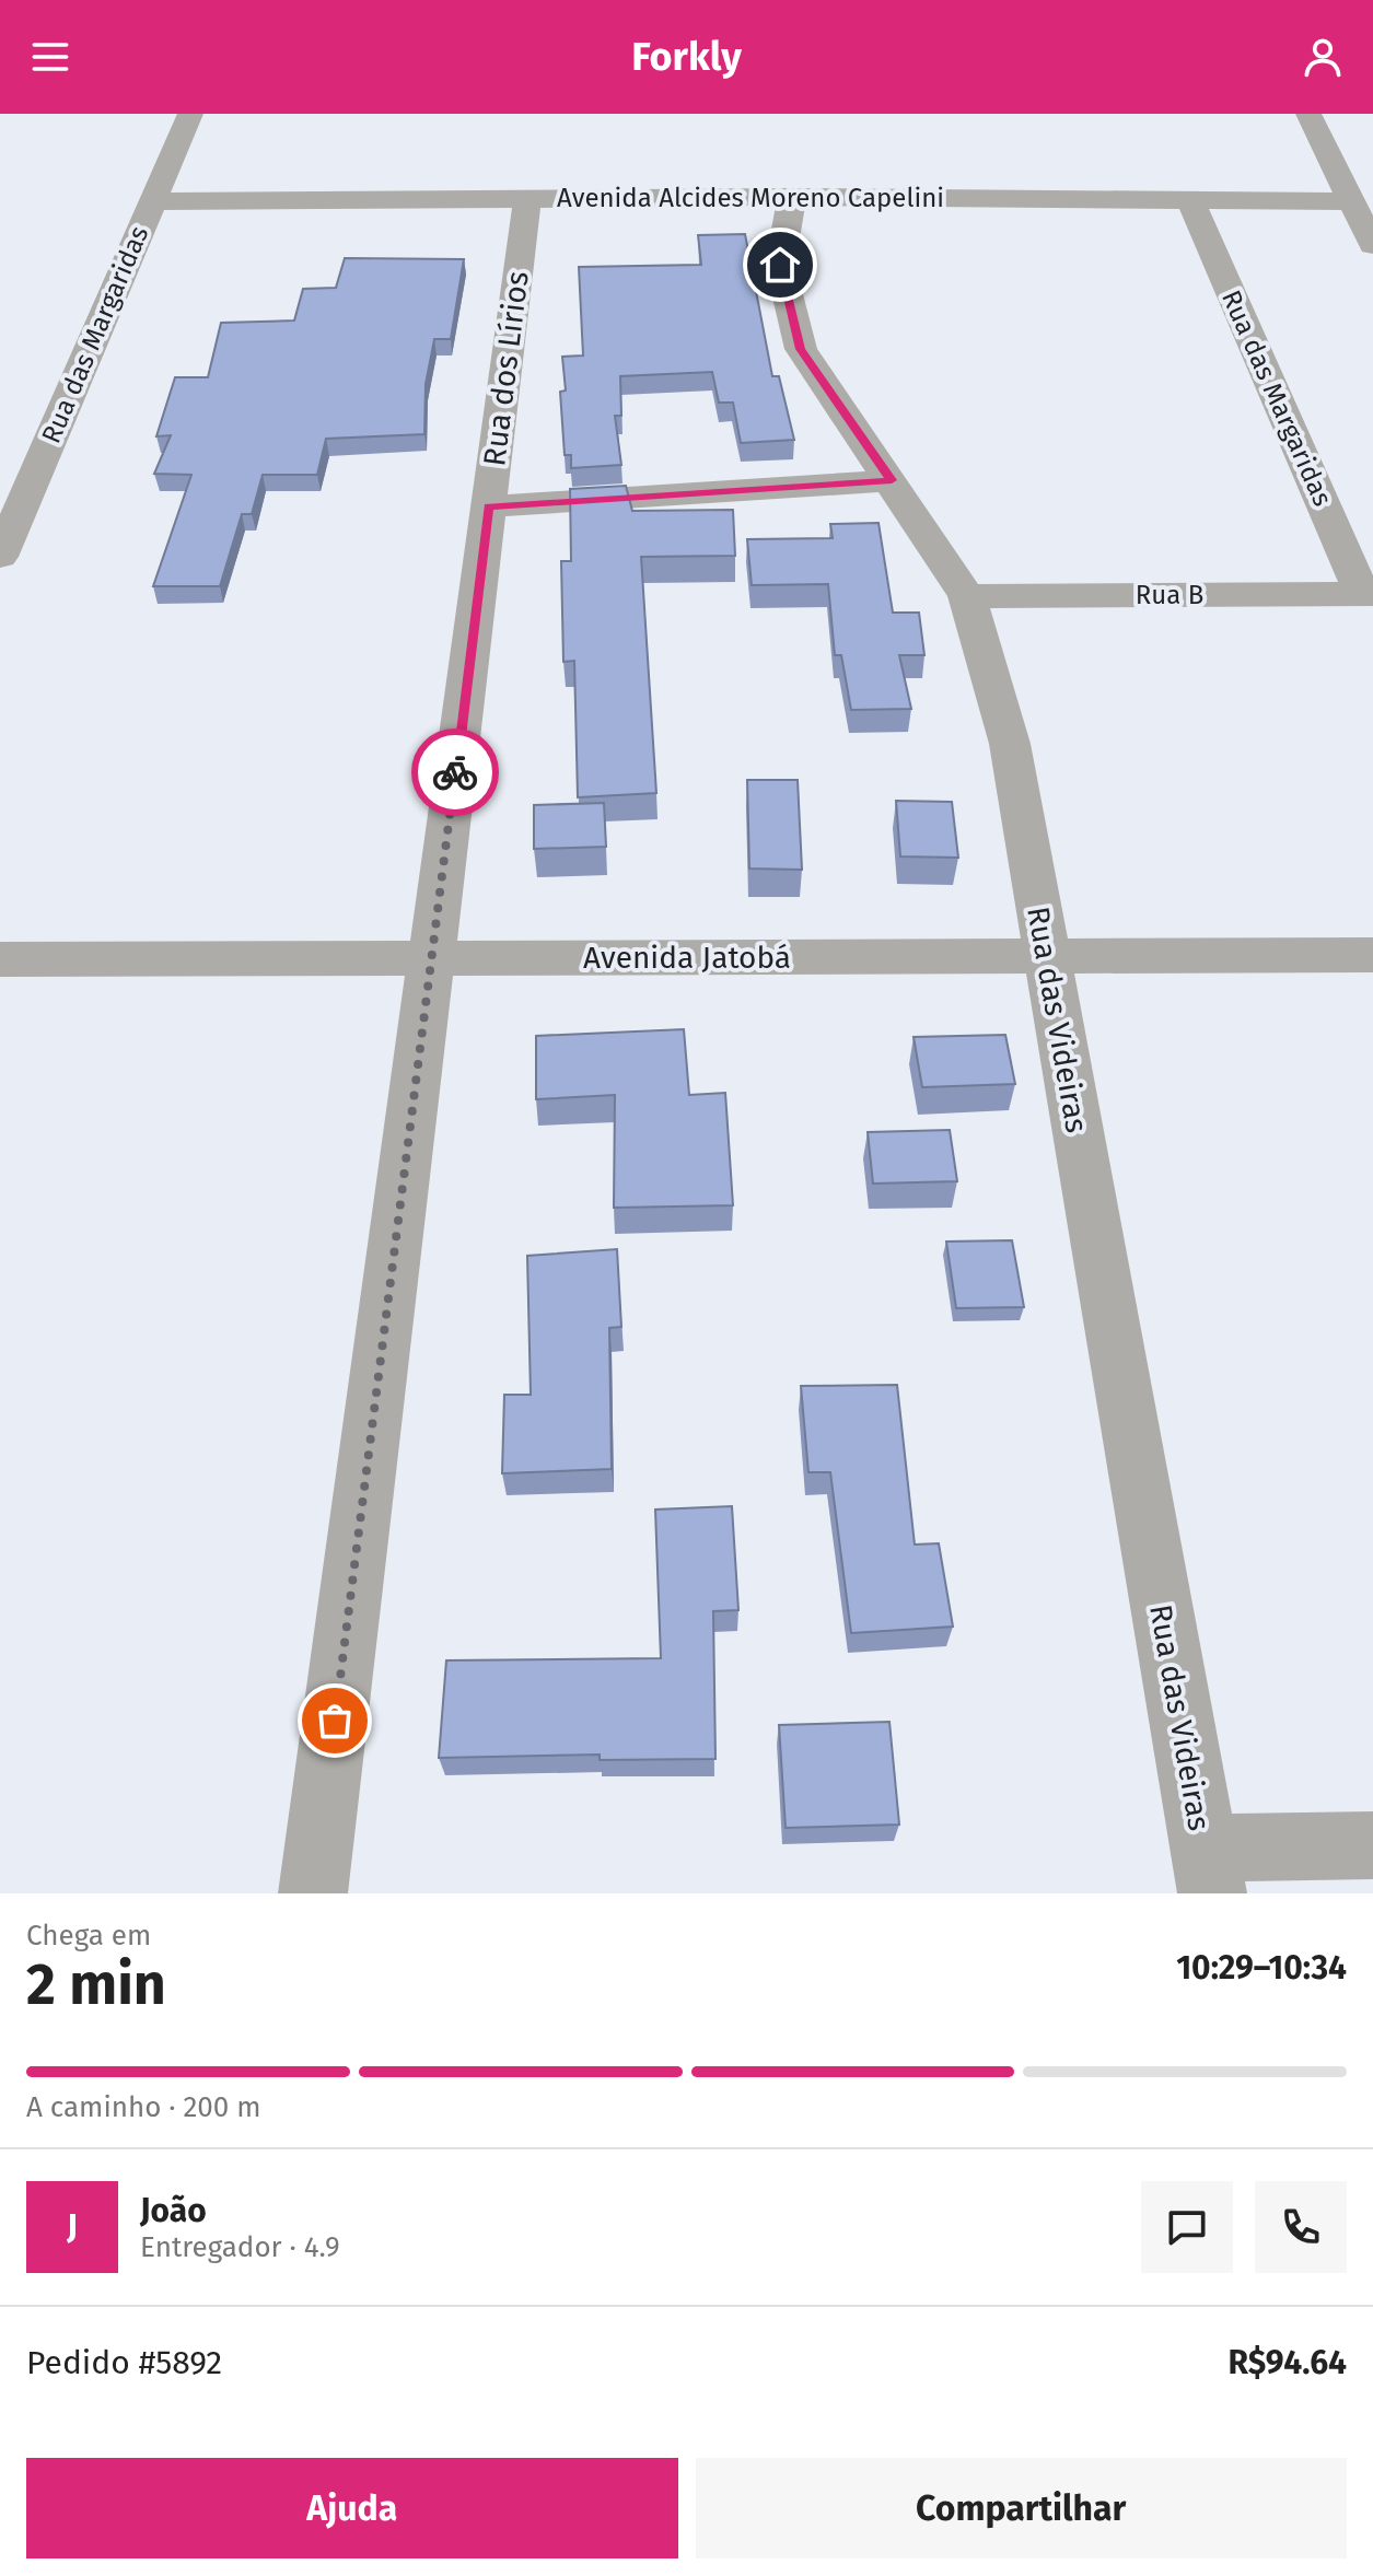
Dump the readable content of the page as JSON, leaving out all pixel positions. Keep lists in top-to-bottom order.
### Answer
{
  "streets": {
    "street": [
      "Avenida Alcides Moreno Capelini",
      "Rua das Margaridas",
      "Rua dos Lírios",
      "Rua B",
      "Avenida Jatobá",
      "Rua das Videiras"
    ]
  },
  "crossings": [
    ["Avenida Alcides Moreno Capelini", "Rua das Margaridas"],
    ["Avenida Alcides Moreno Capelini", "Rua dos Lírios"],
    ["Avenida Alcides Moreno Capelini", "Rua das Videiras"],
    ["Rua das Margaridas", "Rua B"],
    ["Rua dos Lírios", "Avenida Jatobá"],
    ["Rua B", "Rua das Videiras"],
    ["Avenida Jatobá", "Rua das Videiras"]
  ],
  "page": {
    "header": "Forkly",
    "heading": ["2 min", "Chega em", "10:29–10:34"],
    "panel": [
      "João",
      "Entregador · 4.9",
      "Pedido #5892",
      "R$94.64"
    ],
    "bar": "A caminho · 200 m",
    "round": "J",
    "buttons": ["Ajuda", "Compartilhar"]
  }
}
